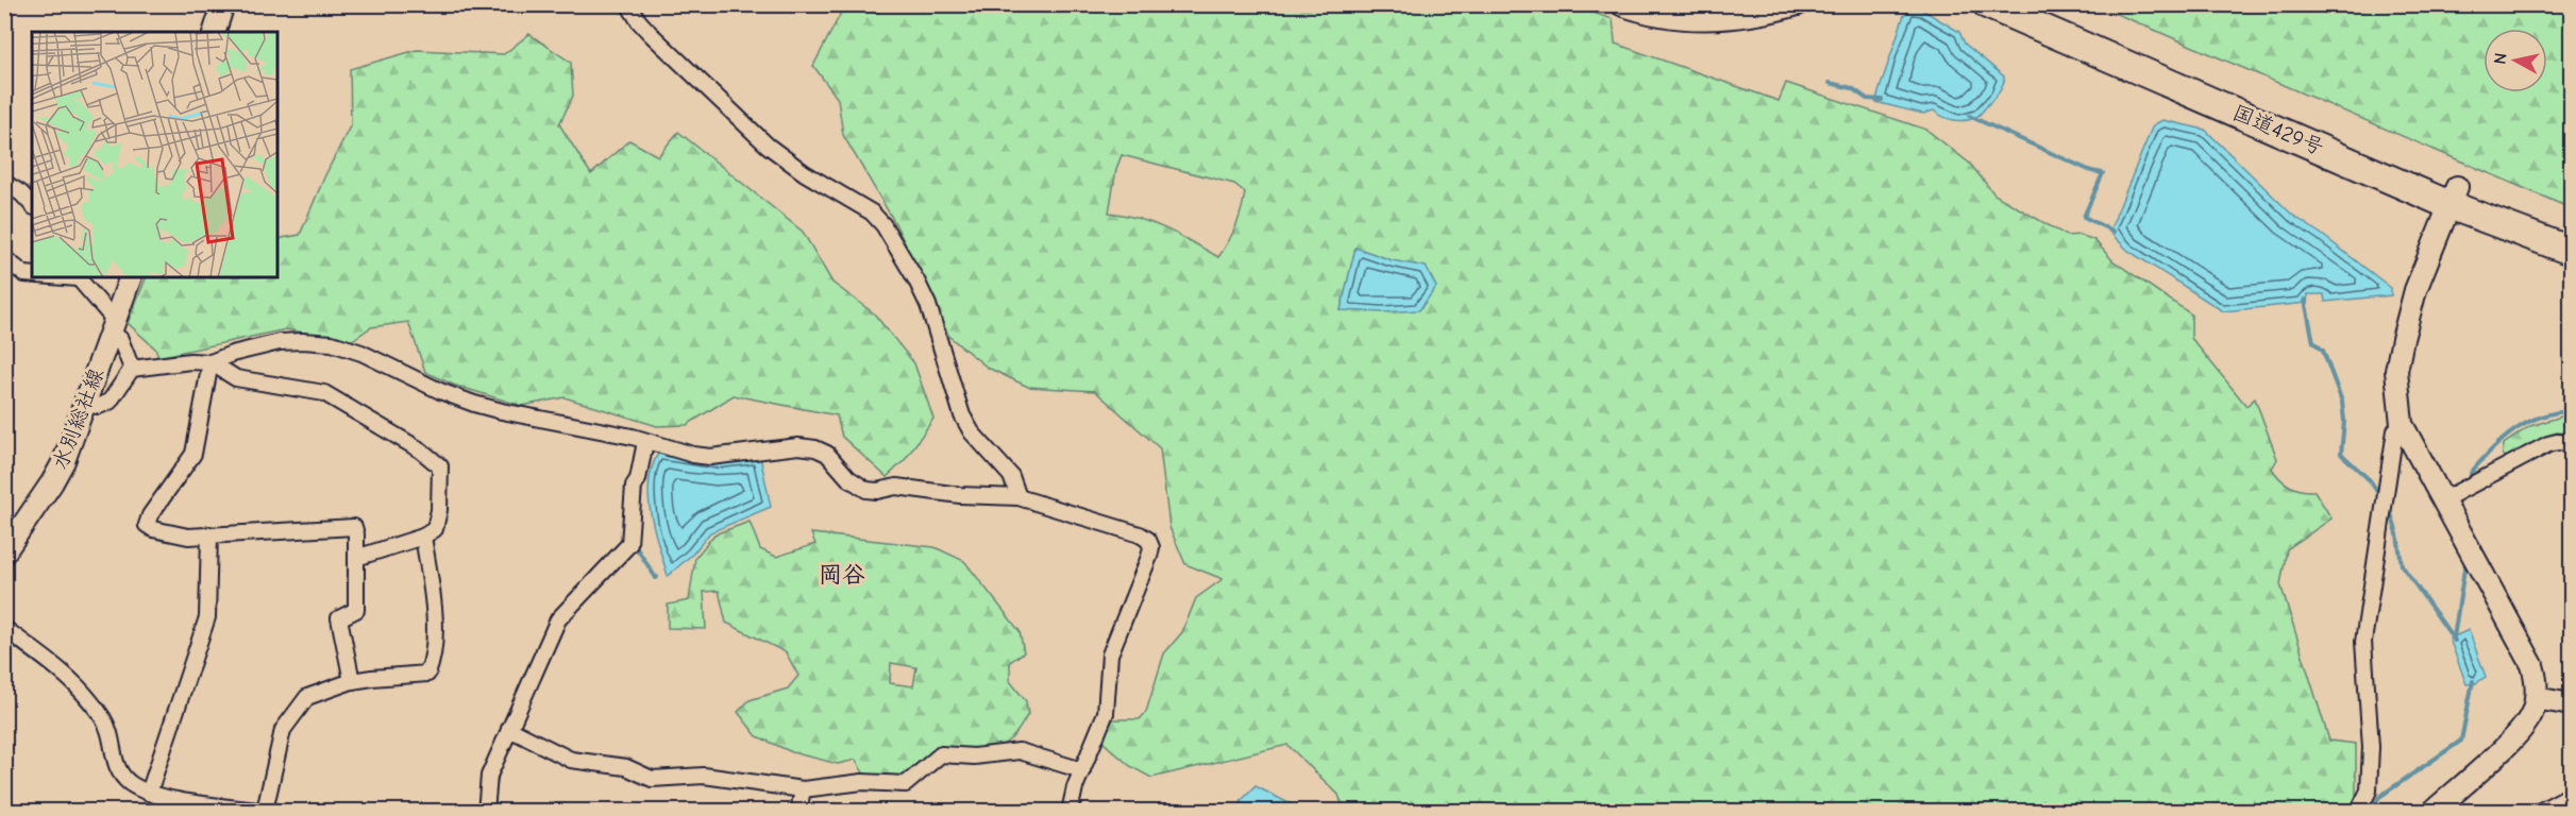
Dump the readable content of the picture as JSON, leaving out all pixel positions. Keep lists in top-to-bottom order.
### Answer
{
  "streets": {
    "highway": ["国道429号"],
    "street": ["水別総社線"]
  },
  "districts": ["岡谷"],
  "north": "left"
}
